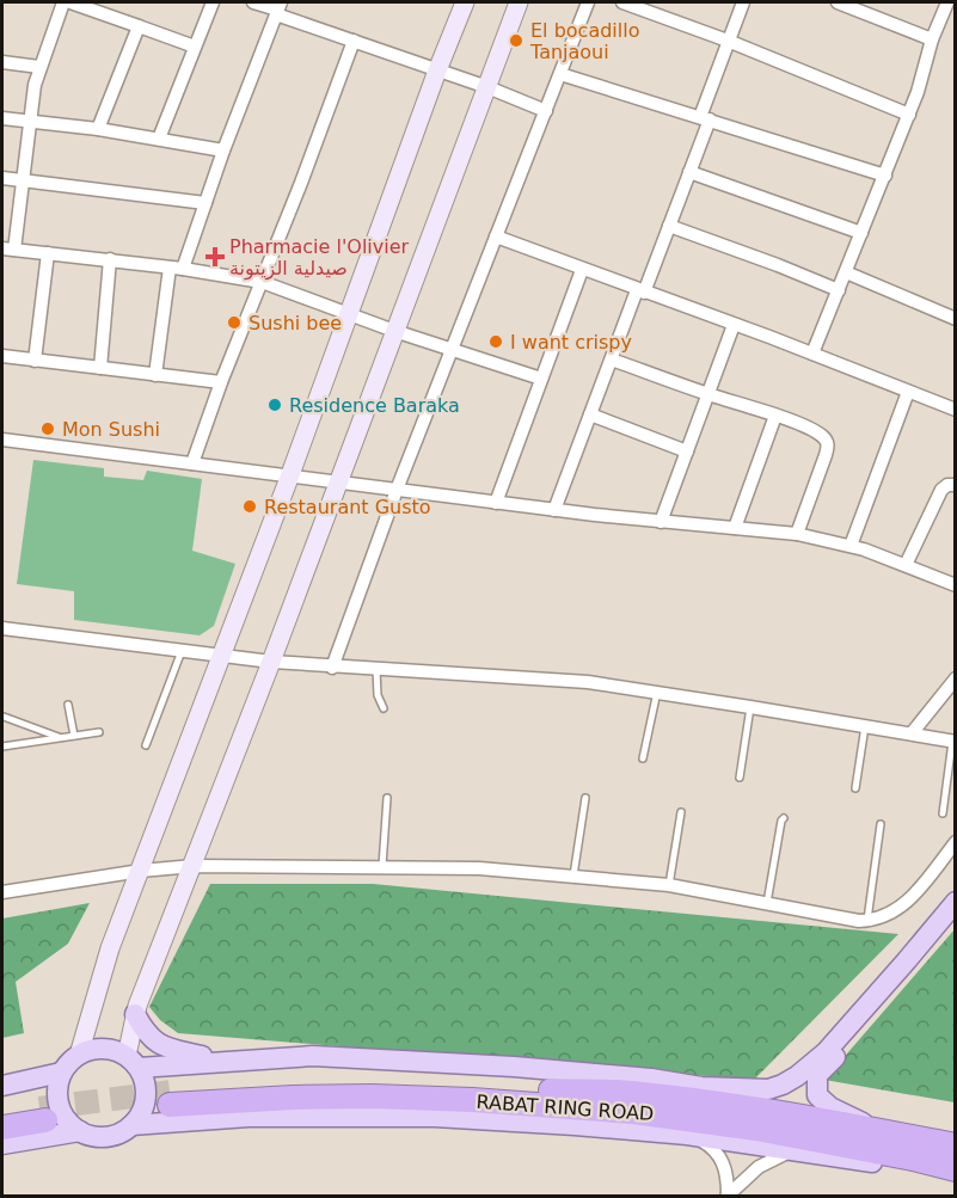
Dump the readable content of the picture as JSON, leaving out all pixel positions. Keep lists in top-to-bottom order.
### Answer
{
  "streets": {
    "highway": ["RABAT RING ROAD"]
  },
  "places": {
    "other": [
      "El bocadillo Tanjaoui",
      "Sushi bee",
      "I want crispy",
      "Residence Baraka",
      "Mon Sushi",
      "Restaurant Gusto"
    ],
    "health": ["Pharmacie l'Olivier صيدلية الزيتونة"]
  }
}
